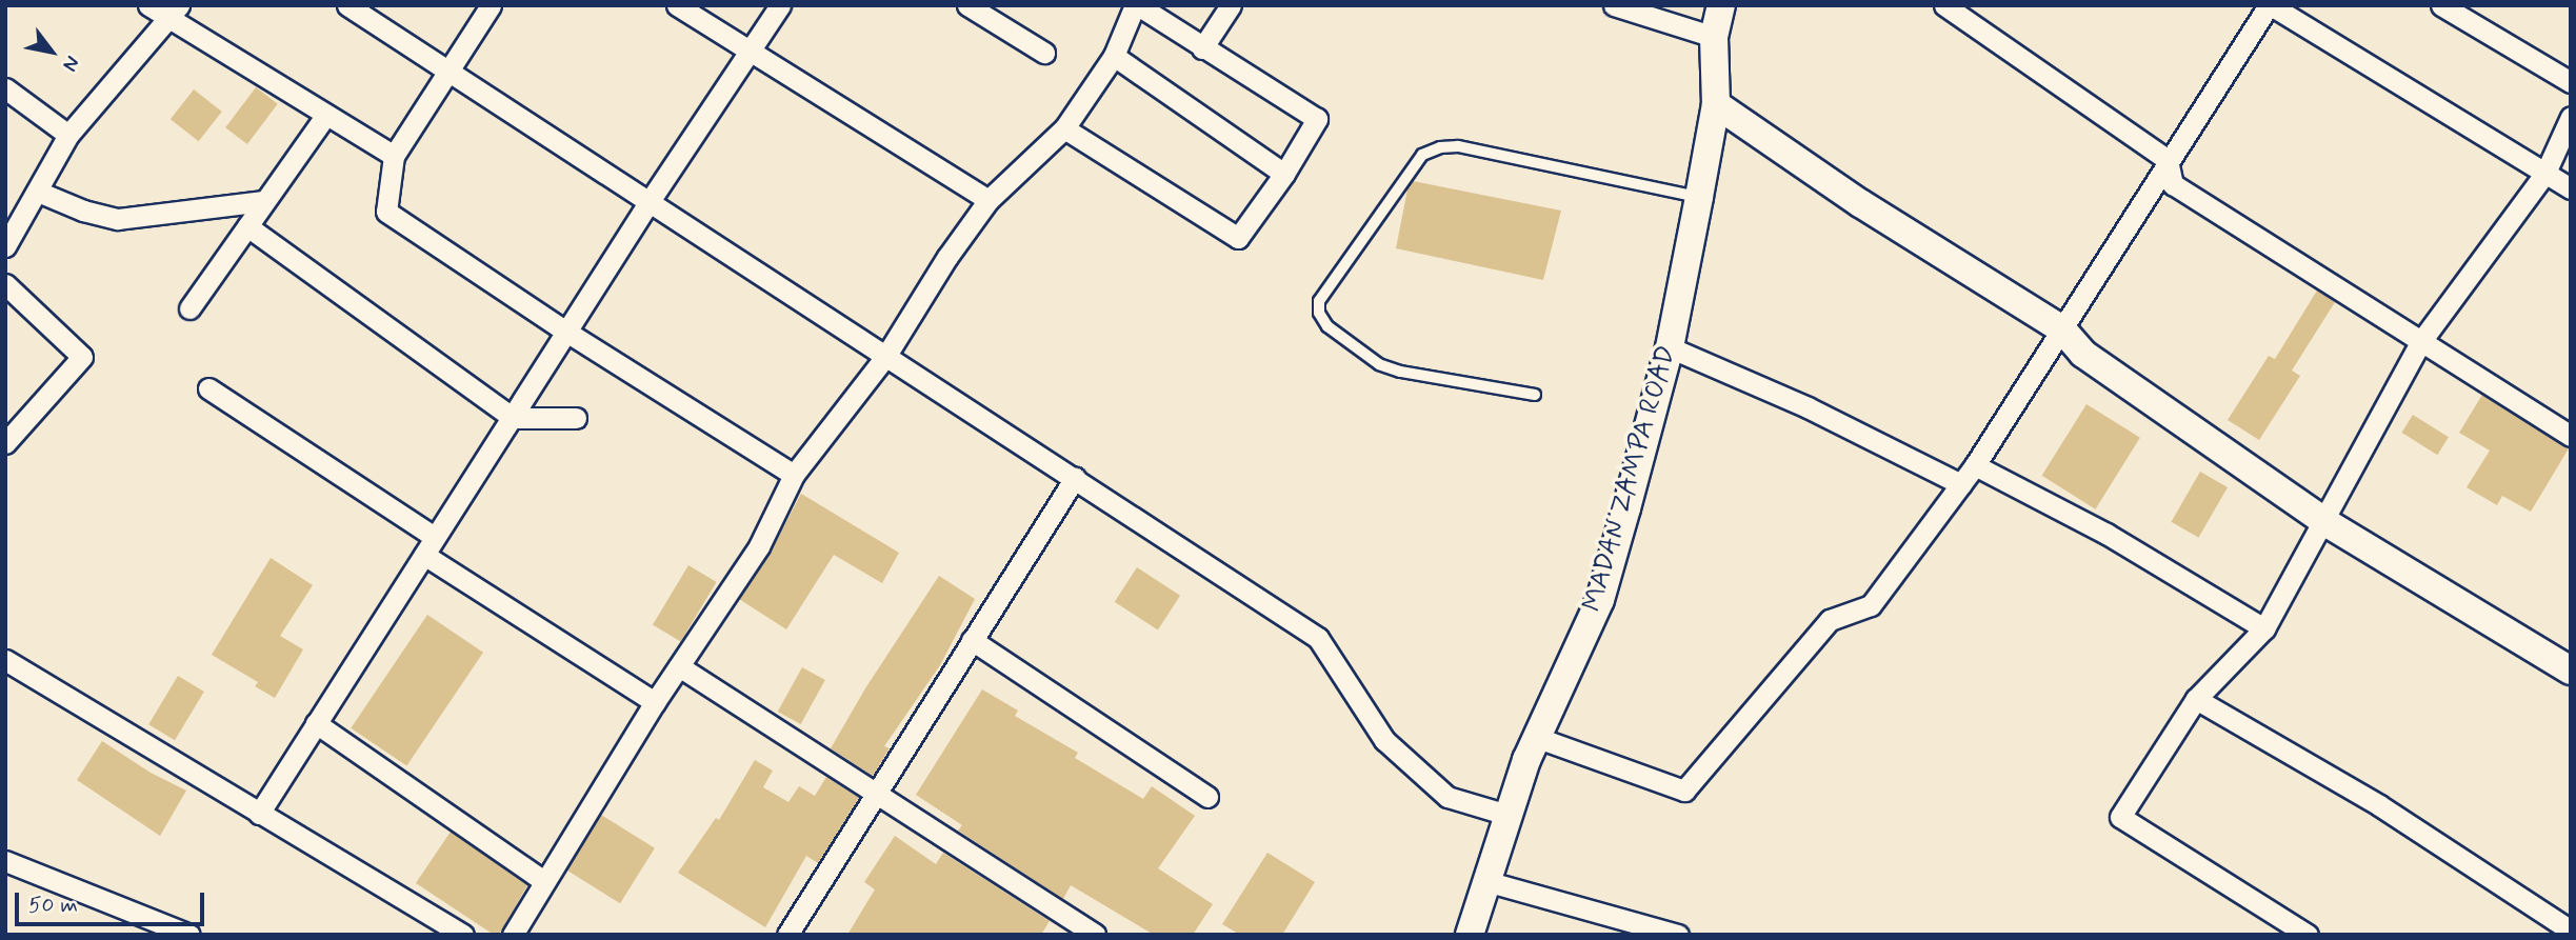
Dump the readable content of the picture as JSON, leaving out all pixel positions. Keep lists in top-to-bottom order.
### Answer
{
  "streets": {
    "street": ["MADAN ZAMPA ROAD"]
  },
  "scale_bar": "50 m",
  "north": "bottom right"
}
